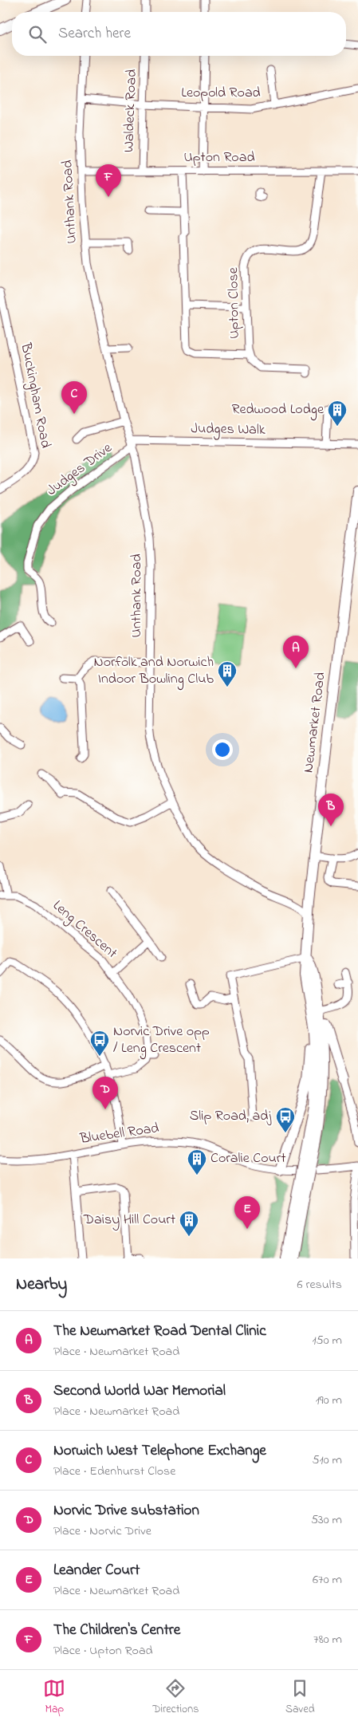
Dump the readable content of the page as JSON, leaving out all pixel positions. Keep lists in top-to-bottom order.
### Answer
{
  "streets": {
    "highway": ["Newmarket Road"],
    "street": [
      "Leopold Road",
      "Waldeck Road",
      "Upton Road",
      "Unthank Road",
      "Upton Close",
      "Buckingham Road",
      "Judges Walk",
      "Judges Drive",
      "Leng Crescent",
      "Bluebell Road"
    ]
  },
  "crossings": [
    ["Leopold Road", "Waldeck Road"],
    ["Leopold Road", "Unthank Road"],
    ["Waldeck Road", "Upton Road"],
    ["Upton Road", "Unthank Road"],
    ["Upton Road", "Upton Close"],
    ["Unthank Road", "Judges Walk"],
    ["Unthank Road", "Judges Drive"],
    ["Unthank Road", "Newmarket Road"],
    ["Judges Walk", "Judges Drive"]
  ],
  "places": {
    "building": [
      "Redwood Lodge",
      "Norfolk and Norwich Indoor Bowling Club",
      "Coralie Court",
      "Daisy Hill Court"
    ],
    "bus stop": ["Norvic Drive opp / Leng Crescent", "Slip Road, adj"]
  },
  "page": {
    "search": "Search here",
    "pins": [
      "F",
      "C",
      "A",
      "B",
      "D",
      "E"
    ],
    "heading": ["Nearby", "6 results"],
    "list": [
      {
        "mark": "A",
        "name": "The Newmarket Road Dental Clinic",
        "note": "Place · Newmarket Road",
        "value": "150 m"
      },
      {
        "mark": "B",
        "name": "Second World War Memorial",
        "note": "Place · Newmarket Road",
        "value": "190 m"
      },
      {
        "mark": "C",
        "name": "Norwich West Telephone Exchange",
        "note": "Place · Edenhurst Close",
        "value": "510 m"
      },
      {
        "mark": "D",
        "name": "Norvic Drive substation",
        "note": "Place · Norvic Drive",
        "value": "530 m"
      },
      {
        "mark": "E",
        "name": "Leander Court",
        "note": "Place · Newmarket Road",
        "value": "670 m"
      },
      {
        "mark": "F",
        "name": "The Children's Centre",
        "note": "Place · Upton Road",
        "value": "780 m"
      }
    ],
    "nav": ["Map", "Directions", "Saved"]
  }
}
